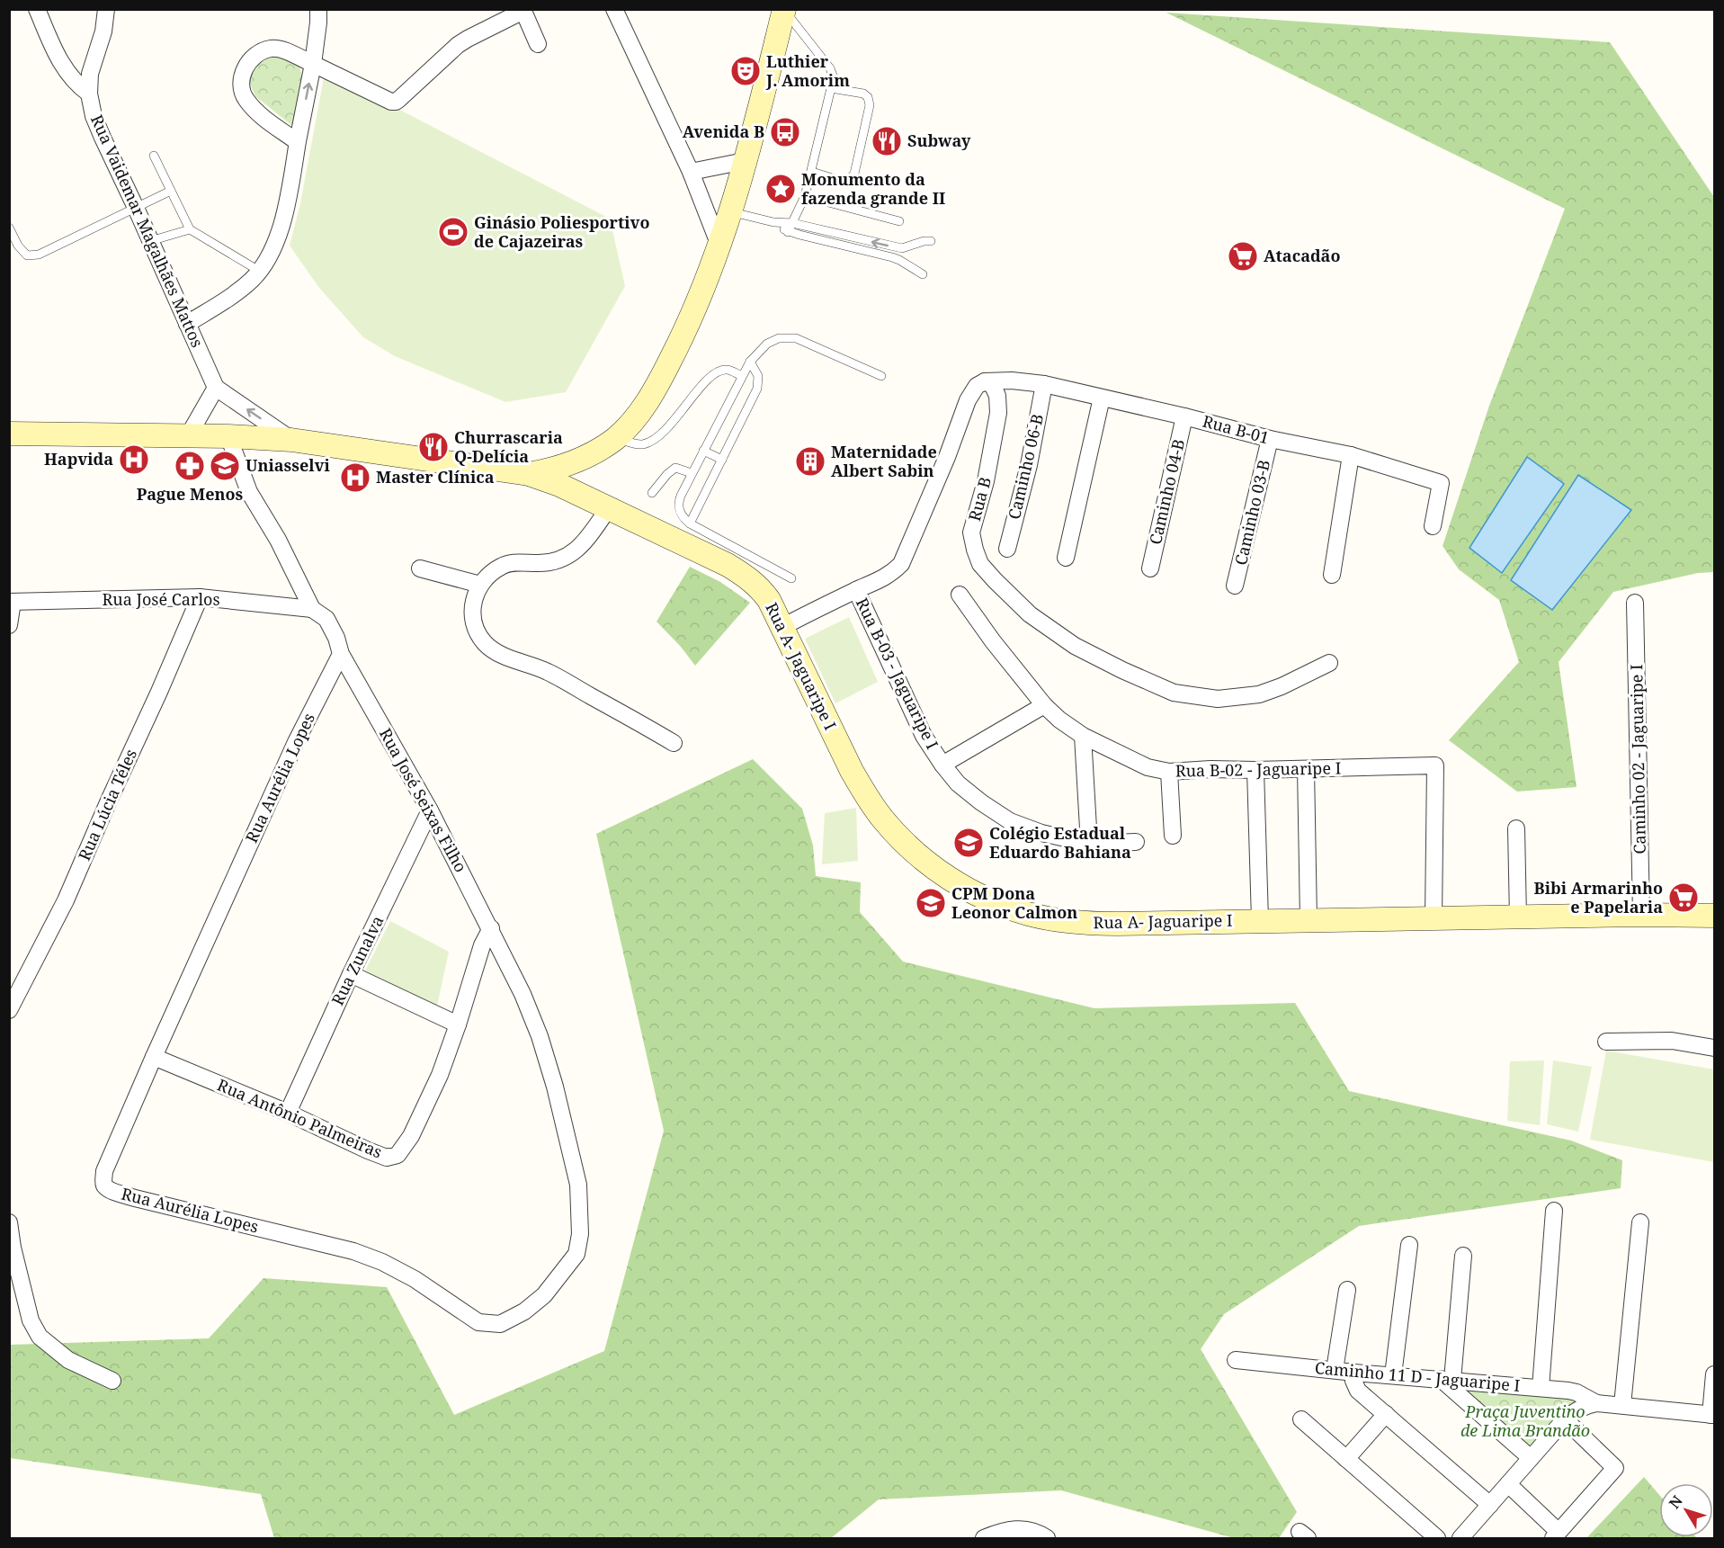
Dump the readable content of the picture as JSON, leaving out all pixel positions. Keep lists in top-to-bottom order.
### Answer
{
  "streets": {
    "main road": ["Rua A- Jaguaripe I"],
    "street": [
      "Rua Vaidemar Magalhães Mattos",
      "Rua B-01",
      "Caminho 06-B",
      "Caminho 04-B",
      "Rua B",
      "Caminho 03-B",
      "Rua José Carlos",
      "Rua B-03 - Jaguaripe I",
      "Caminho 02 - Jaguaripe I",
      "Rua B-02 - Jaguaripe I",
      "Rua Aurélia Lopes",
      "Rua José Seixas Filho",
      "Rua Lúcia Téles",
      "Rua Zunalva",
      "Rua Antônio Palmeiras",
      "Caminho 11 D - Jaguaripe I"
    ]
  },
  "crossings": [
    ["Rua B-01", "Caminho 06-B"],
    ["Rua B-01", "Caminho 04-B"],
    ["Rua B-01", "Rua B"],
    ["Rua B-01", "Caminho 03-B"],
    ["Rua José Carlos", "Rua José Seixas Filho"],
    ["Rua José Carlos", "Rua Lúcia Téles"],
    ["Rua A- Jaguaripe I", "Caminho 02 - Jaguaripe I"],
    ["Rua A- Jaguaripe I", "Rua B-02 - Jaguaripe I"],
    ["Rua Aurélia Lopes", "Rua José Seixas Filho"],
    ["Rua Aurélia Lopes", "Rua Antônio Palmeiras"],
    ["Rua José Seixas Filho", "Rua Zunalva"],
    ["Rua José Seixas Filho", "Rua Antônio Palmeiras"],
    ["Rua Zunalva", "Rua Antônio Palmeiras"]
  ],
  "parks": ["Praça Juventino de Lima Brandão"],
  "places": {
    "theatre": ["Luthier J. Amorim"],
    "bus stop": ["Avenida B"],
    "restaurant": ["Subway", "Churrascaria Q-Delícia"],
    "place": ["Monumento da fazenda grande II"],
    "sports": ["Ginásio Poliesportivo de Cajazeiras"],
    "supermarket": ["Atacadão", "Bibi Armarinho e Papelaria"],
    "hospital": ["Hapvida", "Master Clínica"],
    "building": ["Maternidade Albert Sabin"],
    "pharmacy": ["Pague Menos"],
    "school or university": ["Uniasselvi", "Colégio Estadual Eduardo Bahiana", "CPM Dona Leonor Calmon"]
  },
  "north": "top left"
}
